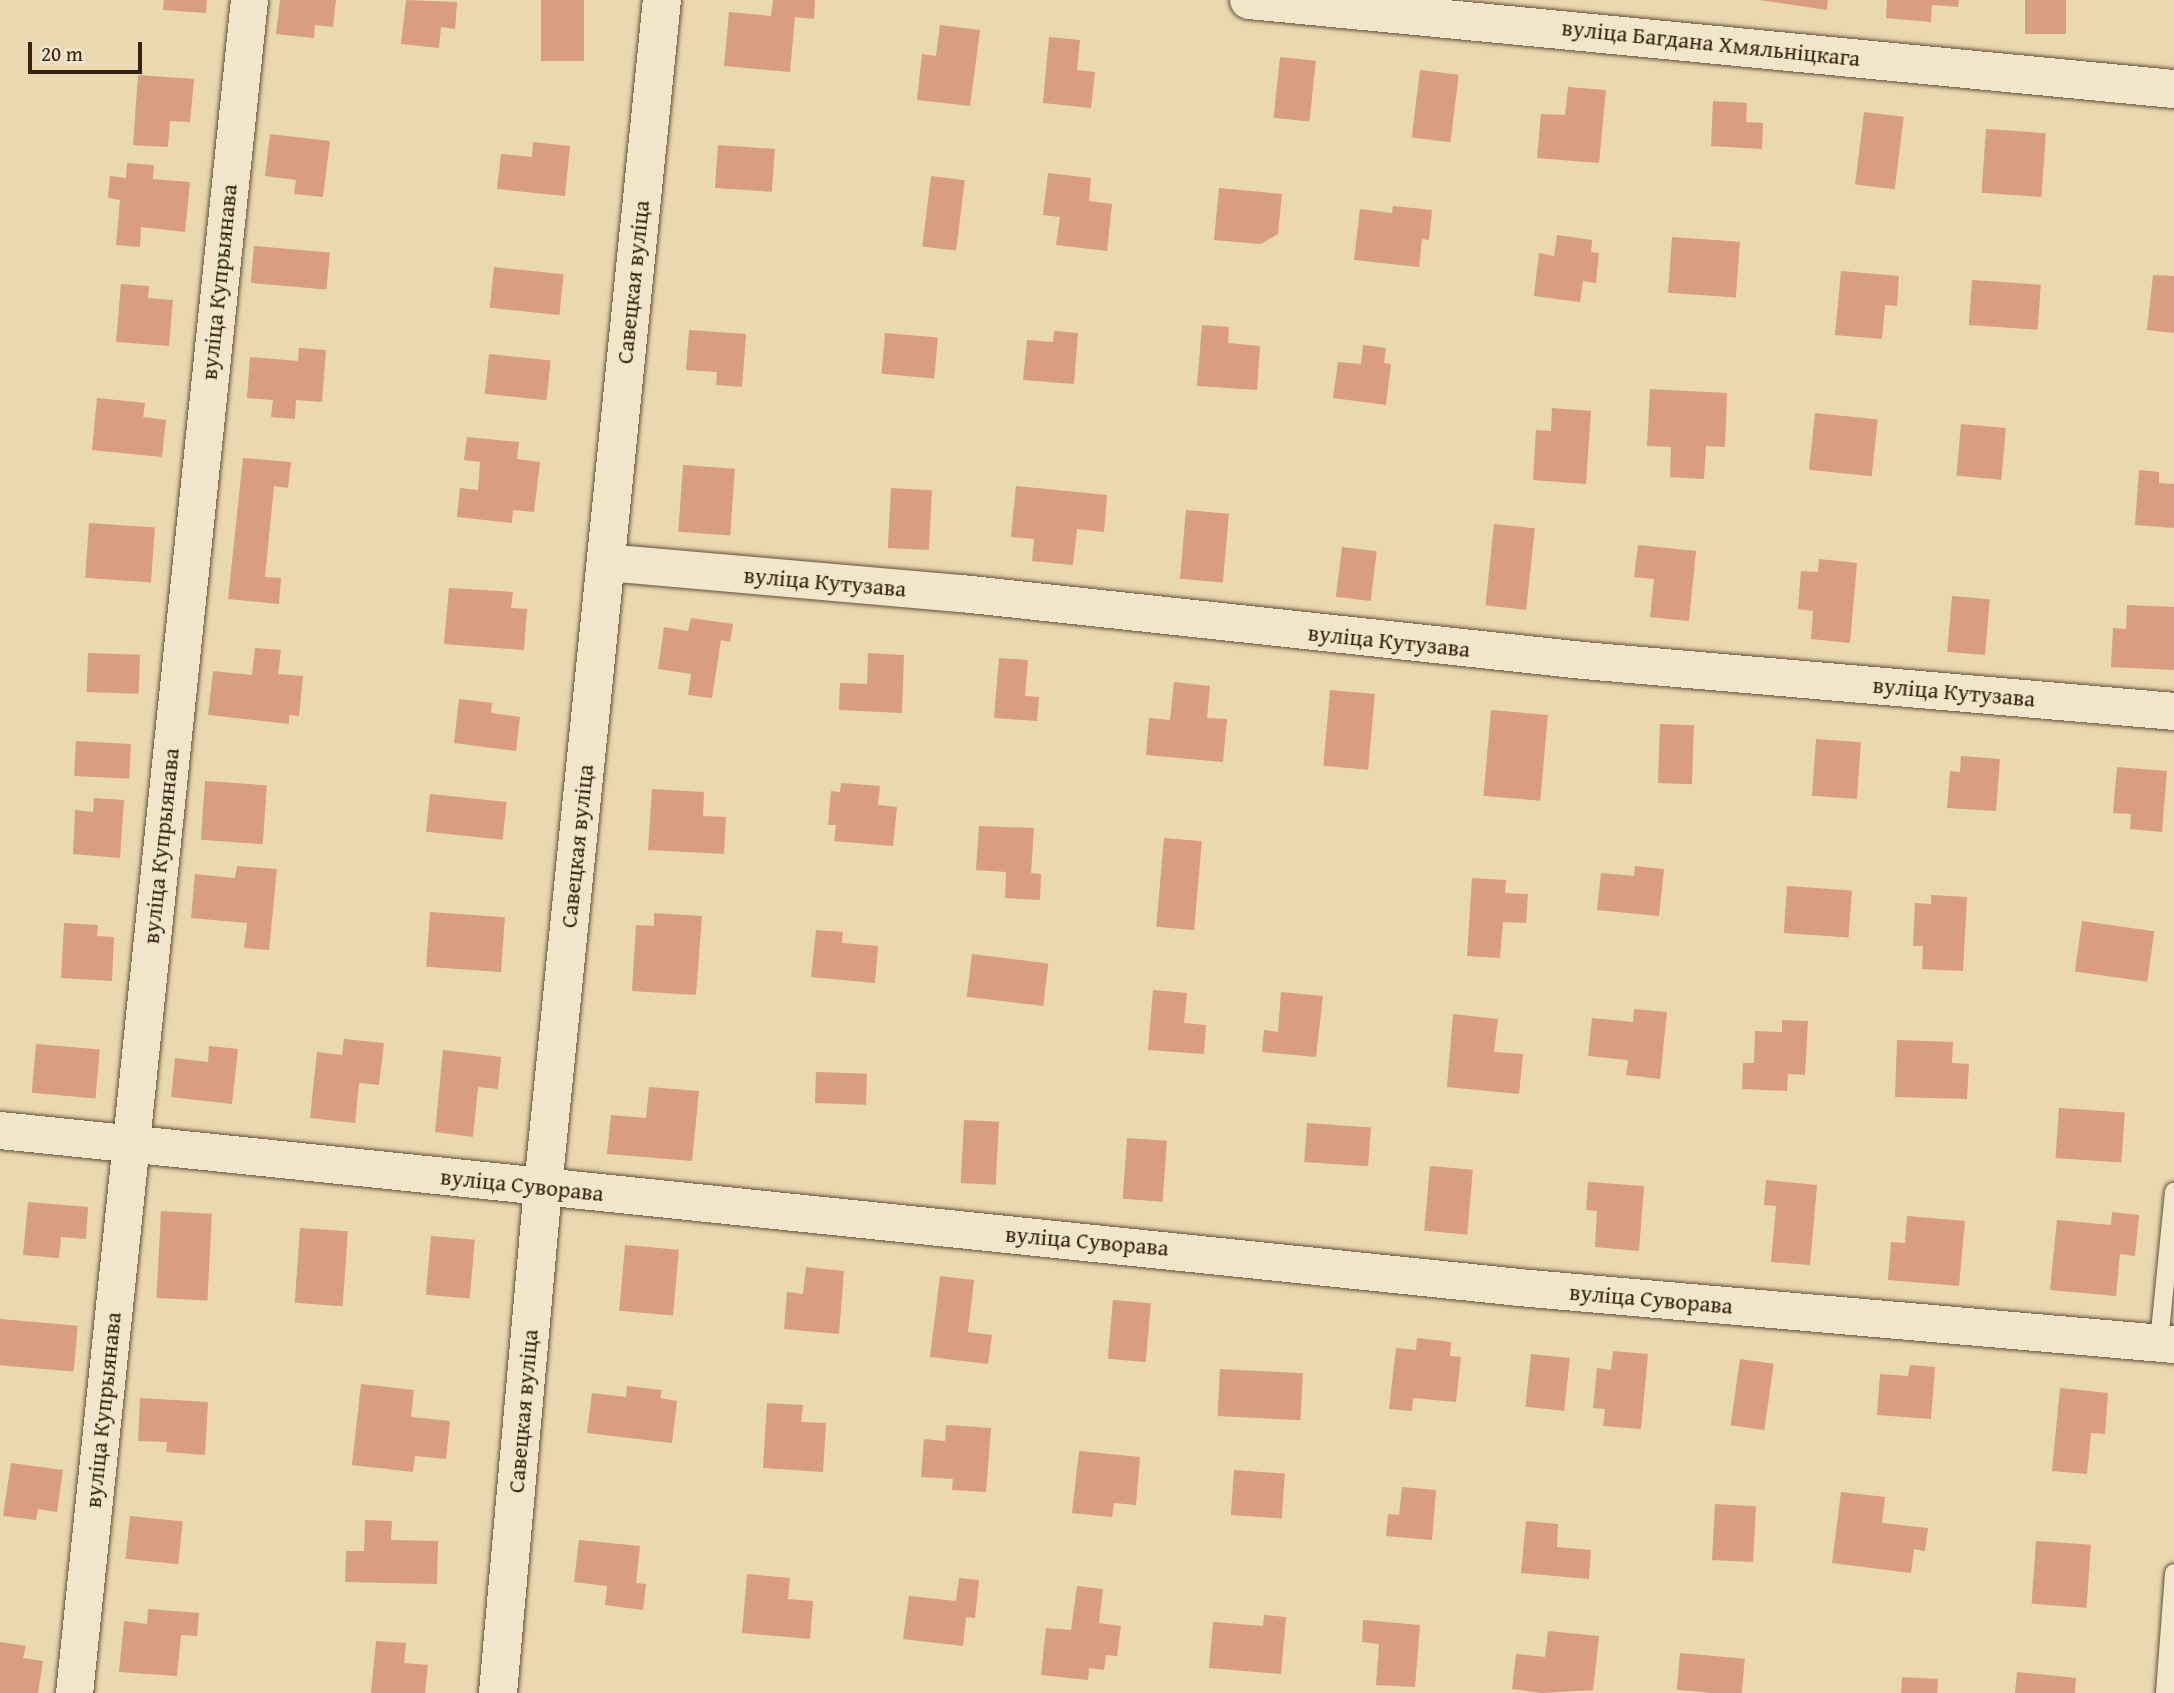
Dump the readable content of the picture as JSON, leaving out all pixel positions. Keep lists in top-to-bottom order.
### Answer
{
  "streets": {
    "street": [
      "вуліца Багдана Хмяльніцкага",
      "вуліца Купрыянава",
      "Савецкая вуліца",
      "вуліца Кутузава",
      "вуліца Суворава"
    ]
  },
  "crossings": [
    ["вуліца Купрыянава", "вуліца Суворава"],
    ["Савецкая вуліца", "вуліца Кутузава"],
    ["Савецкая вуліца", "вуліца Суворава"]
  ],
  "scale_bar": "20 m"
}
